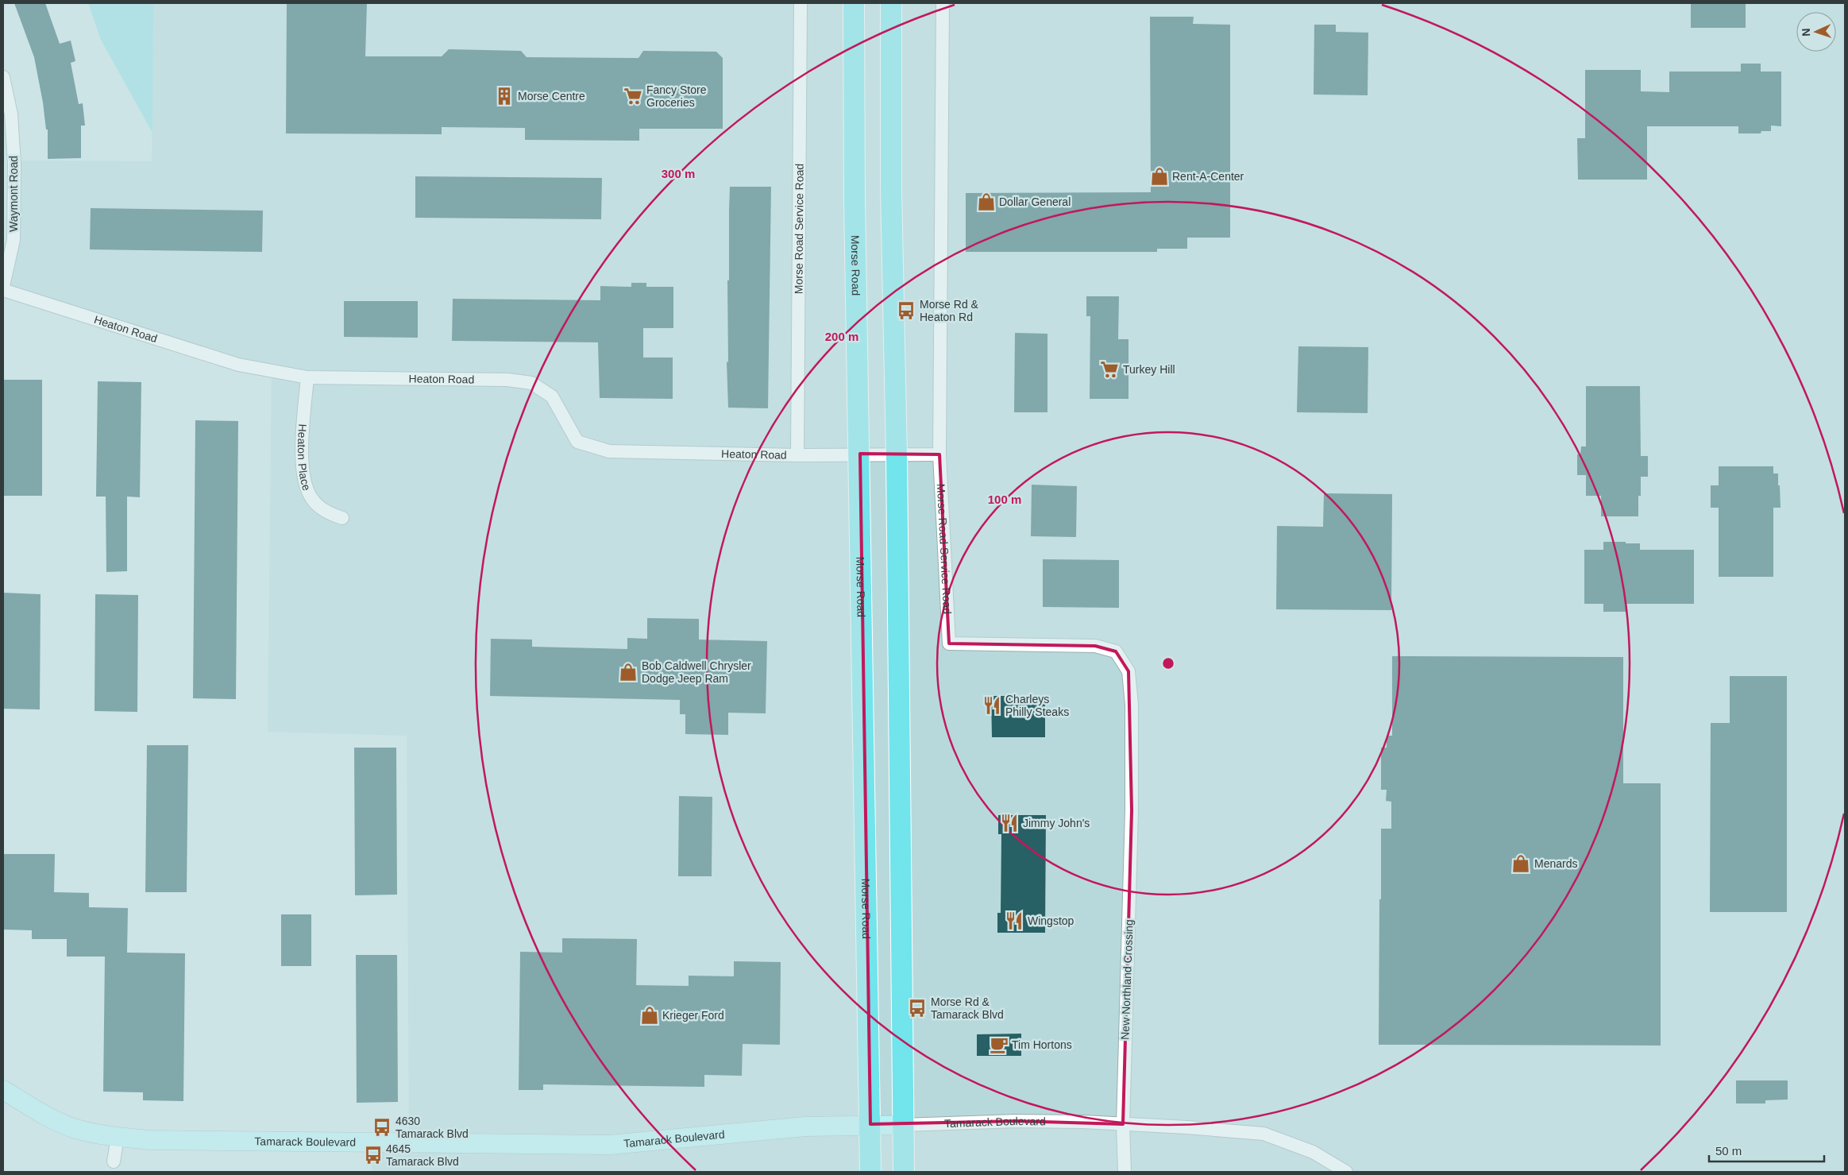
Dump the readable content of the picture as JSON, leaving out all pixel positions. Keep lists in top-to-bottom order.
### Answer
{
  "streets": {
    "main road": ["Morse Road"],
    "street": [
      "Waymont Road",
      "Morse Road Service Road",
      "Heaton Road",
      "Heaton Place",
      "New Northland Crossing",
      "Tamarack Boulevard"
    ]
  },
  "crossings": [
    ["Morse Road Service Road", "Heaton Road"],
    ["Morse Road Service Road", "New Northland Crossing"],
    ["Morse Road", "Heaton Road"],
    ["Morse Road", "Tamarack Boulevard"],
    ["Heaton Road", "Heaton Place"],
    ["New Northland Crossing", "Tamarack Boulevard"]
  ],
  "places": {
    "building": ["Morse Centre"],
    "supermarket": ["Fancy Store Groceries", "Turkey Hill"],
    "shop": [
      "Rent-A-Center",
      "Dollar General",
      "Bob Caldwell Chrysler Dodge Jeep Ram",
      "Menards",
      "Krieger Ford"
    ],
    "bus stop": [
      "Morse Rd & Heaton Rd",
      "Morse Rd & Tamarack Blvd",
      "4630 Tamarack Blvd",
      "4645 Tamarack Blvd"
    ],
    "restaurant": ["Charleys Philly Steaks", "Jimmy John's", "Wingstop"],
    "cafe": ["Tim Hortons"]
  },
  "scale_bar": "50 m",
  "north": "left",
  "rings": ["300 m", "200 m", "100 m"]
}
